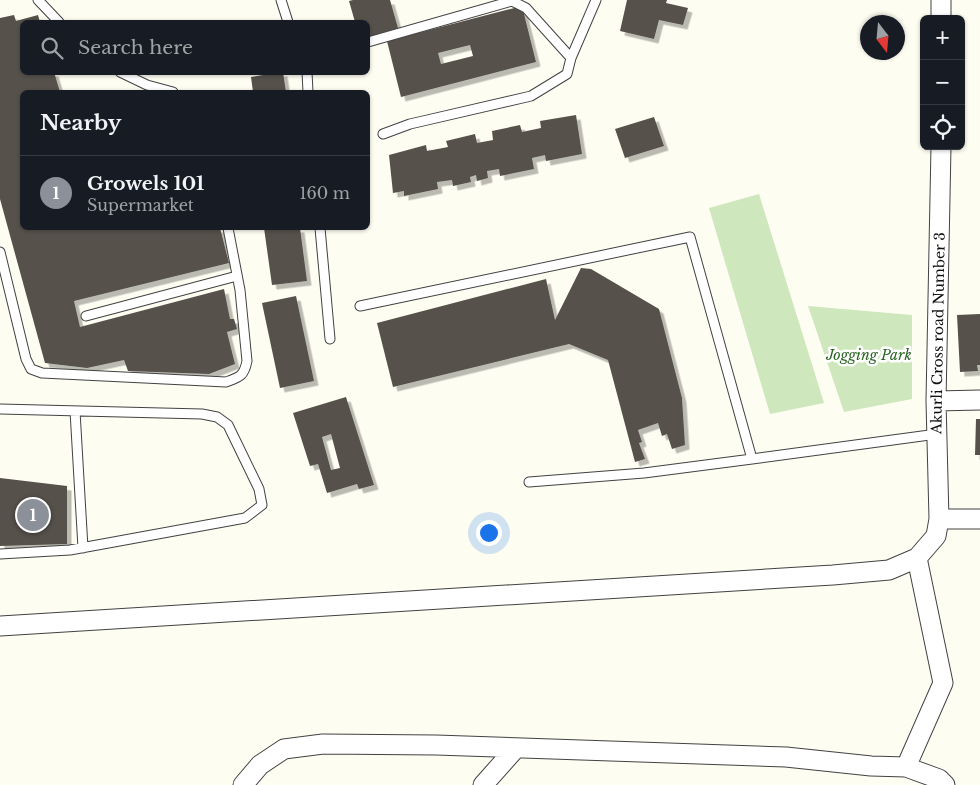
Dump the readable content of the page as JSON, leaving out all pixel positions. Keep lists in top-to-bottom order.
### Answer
{
  "streets": {
    "street": ["Akurli Cross road Number 3"]
  },
  "parks": ["Jogging Park"],
  "north": "bottom",
  "page": {
    "map_buttons": ["+", "−"],
    "search": "Search here",
    "heading": "Nearby",
    "list": [
      {
        "mark": "1",
        "name": "Growels 101",
        "note": "Supermarket",
        "value": "160 m"
      }
    ],
    "pins": "1"
  }
}
